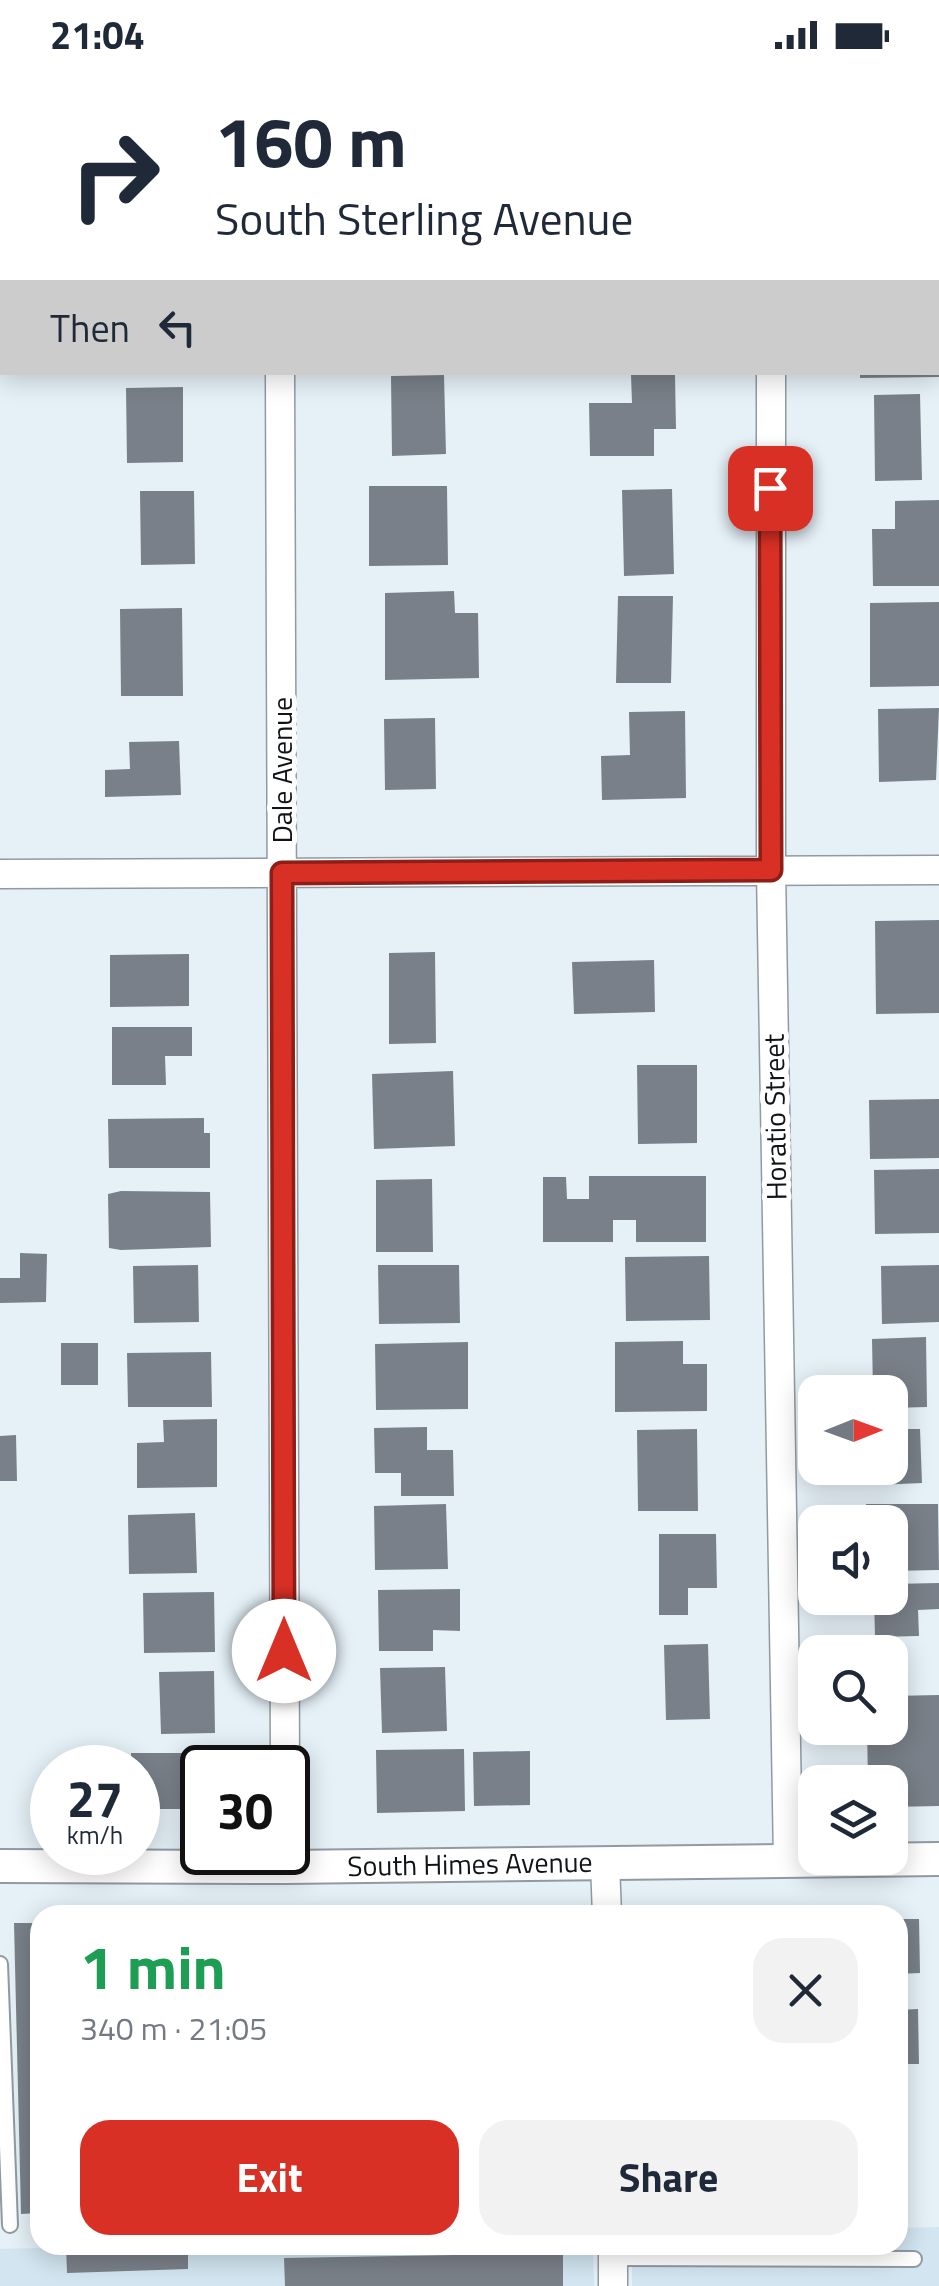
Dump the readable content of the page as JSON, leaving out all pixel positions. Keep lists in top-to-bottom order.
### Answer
{
  "streets": {
    "street": ["Dale Avenue", "Horatio Street", "South Himes Avenue"]
  },
  "crossings": [
    ["Horatio Street", "South Himes Avenue"]
  ],
  "north": "right",
  "page": {
    "status": "21:04",
    "turn": ["160 m", "South Sterling Avenue"],
    "then": "Then",
    "speed": "27 km/h",
    "limit": "30",
    "heading": ["1 min", "340 m · 21:05"],
    "buttons": ["Exit", "Share"]
  }
}
